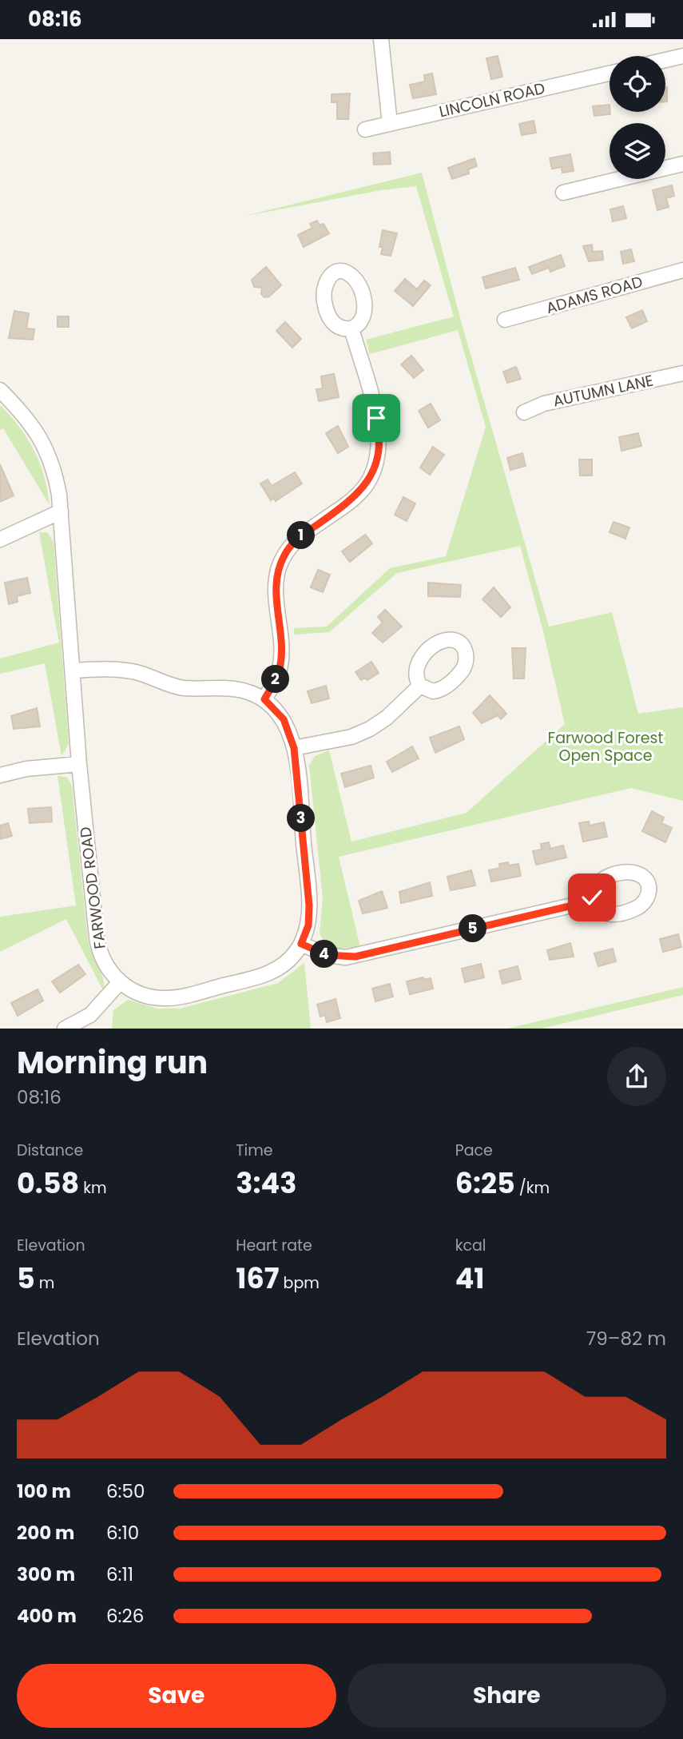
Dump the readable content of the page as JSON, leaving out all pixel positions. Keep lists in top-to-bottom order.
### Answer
{
  "streets": {
    "street": [
      "LINCOLN ROAD",
      "ADAMS ROAD",
      "AUTUMN LANE",
      "FARWOOD ROAD"
    ]
  },
  "parks": ["Farwood Forest Open Space"],
  "page": {
    "status": "08:16",
    "pins": [
      "1",
      "2",
      "3",
      "5",
      "4"
    ],
    "heading": ["Morning run", "08:16"],
    "stats": [
      ["Distance", "0.58 km"],
      ["Time", "3:43"],
      ["Pace", "6:25 /km"],
      ["Elevation", "5 m"],
      ["Heart rate", "167 bpm"],
      ["kcal", "41"]
    ],
    "chart": ["Elevation", "79–82 m"],
    "list": [
      {
        "name": "100 m",
        "note": "6:50"
      },
      {
        "name": "200 m",
        "note": "6:10"
      },
      {
        "name": "300 m",
        "note": "6:11"
      },
      {
        "name": "400 m",
        "note": "6:26"
      }
    ],
    "buttons": ["Save", "Share"]
  }
}
